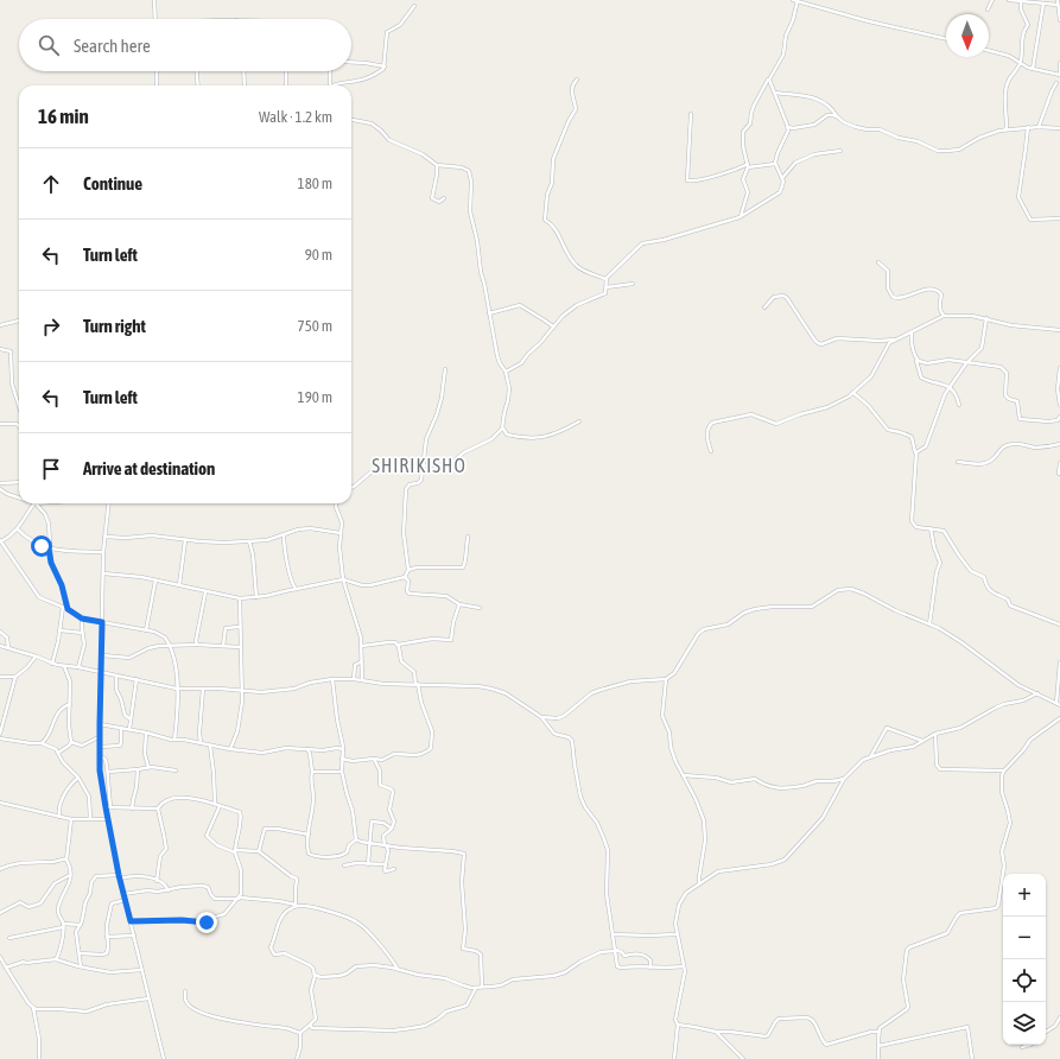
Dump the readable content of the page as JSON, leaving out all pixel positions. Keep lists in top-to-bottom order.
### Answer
{
  "districts": ["SHIRIKISHO"],
  "north": "bottom",
  "page": {
    "search": "Search here",
    "heading": ["16 min", "Walk · 1.2 km"],
    "list": [
      ["Continue", "180 m"],
      ["Turn left", "90 m"],
      ["Turn right", "750 m"],
      ["Turn left", "190 m"],
      "Arrive at destination"
    ],
    "map_buttons": ["+", "−"]
  }
}
